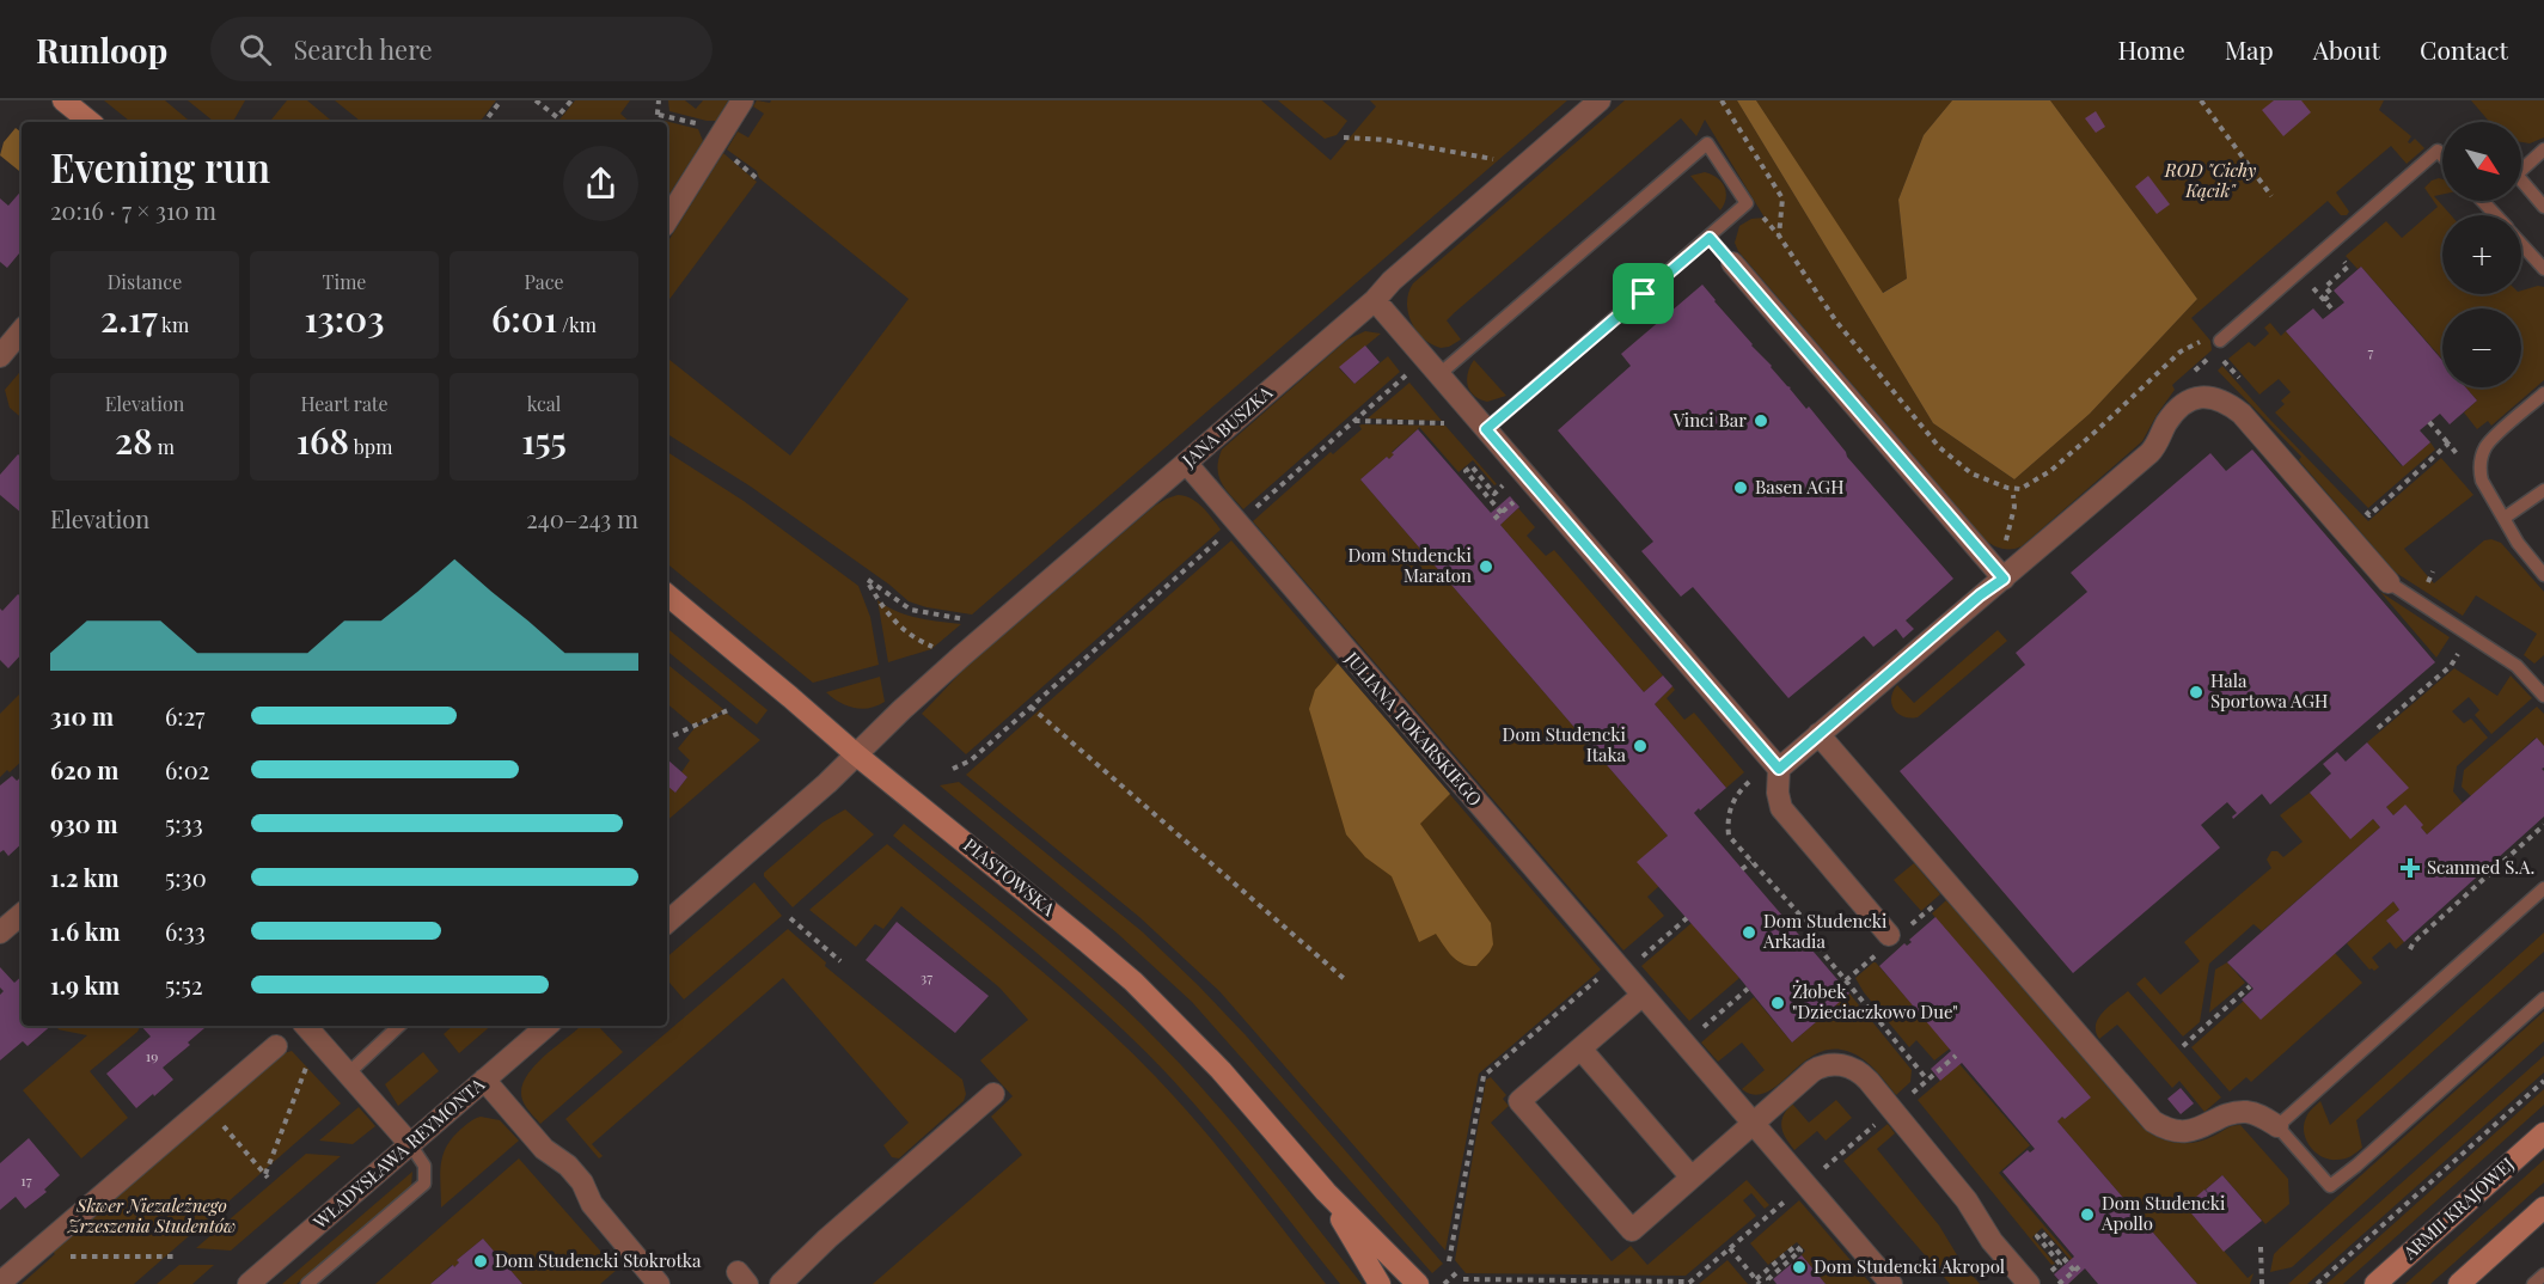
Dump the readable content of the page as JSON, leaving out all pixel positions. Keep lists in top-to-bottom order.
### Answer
{
  "streets": {
    "street": [
      "JANA BUSZKA",
      "JULIANA TOKARSKIEGO",
      "PIASTOWSKA",
      "WŁADYSŁAWA REYMONTA",
      "ARMII KRAJOWEJ"
    ]
  },
  "crossings": [
    ["JANA BUSZKA", "JULIANA TOKARSKIEGO"],
    ["JANA BUSZKA", "PIASTOWSKA"]
  ],
  "parks": ["ROD \"Cichy Kącik\"", "Skwer Niezależnego Zrzeszenia Studentów"],
  "places": {
    "other": [
      "Vinci Bar",
      "Basen AGH",
      "Dom Studencki Maraton",
      "Hala Sportowa AGH",
      "Dom Studencki Itaka",
      "Dom Studencki Arkadia",
      "Żłobek \"Dzieciaczkowo Due\"",
      "Dom Studencki Apollo",
      "Dom Studencki Stokrotka",
      "Dom Studencki Akropol"
    ],
    "health": ["Scanmed S.A."]
  },
  "house_numbers": [
    "7",
    "37",
    "19",
    "17"
  ],
  "north": "bottom right",
  "page": {
    "header": "Runloop",
    "search": "Search here",
    "nav": [
      "Home",
      "Map",
      "About",
      "Contact"
    ],
    "map_buttons": ["+", "−"],
    "heading": ["Evening run", "20:16 · 7 × 310 m"],
    "stats": [
      ["Distance", "2.17 km"],
      ["Time", "13:03"],
      ["Pace", "6:01 /km"],
      ["Elevation", "28 m"],
      ["Heart rate", "168 bpm"],
      ["kcal", "155"]
    ],
    "chart": ["Elevation", "240–243 m"],
    "list": [
      {
        "name": "310 m",
        "note": "6:27"
      },
      {
        "name": "620 m",
        "note": "6:02"
      },
      {
        "name": "930 m",
        "note": "5:33"
      },
      {
        "name": "1.2 km",
        "note": "5:30"
      },
      {
        "name": "1.6 km",
        "note": "6:33"
      },
      {
        "name": "1.9 km",
        "note": "5:52"
      }
    ]
  }
}
